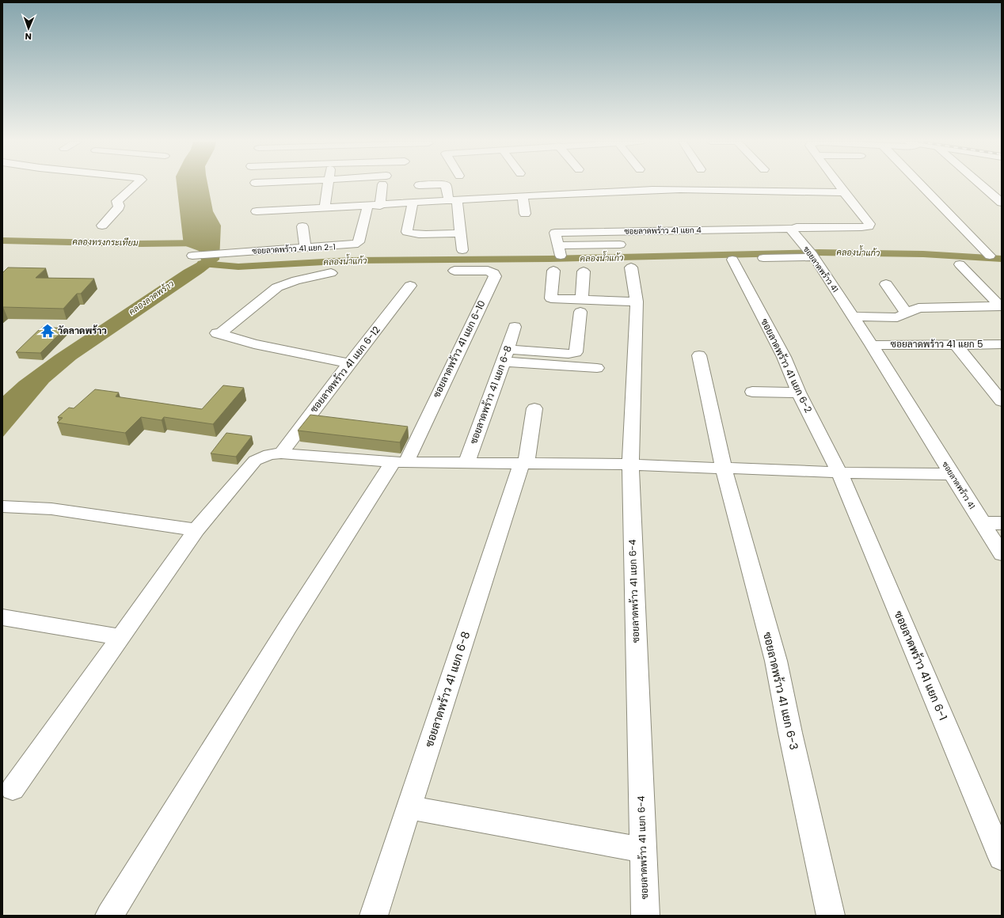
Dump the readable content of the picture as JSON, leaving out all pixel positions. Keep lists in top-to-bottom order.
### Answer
{
  "streets": {
    "street": [
      "ซอยลาดพร้าว 41 แยก 4",
      "ซอยลาดพร้าว 41 แยก 2-1",
      "ซอยลาดพร้าว 41",
      "ซอยลาดพร้าว 41 แยก 5",
      "ซอยลาดพร้าว 41 แยก 6-10",
      "ซอยลาดพร้าว 41 แยก 6-2",
      "ซอยลาดพร้าว 41 แยก 6-12",
      "ซอยลาดพร้าว 41 แยก 6-8",
      "ซอยลาดพร้าว 41 แยก 6-4",
      "ซอยลาดพร้าว 41 แยก 6-1",
      "ซอยลาดพร้าว 41 แยก 6-3"
    ]
  },
  "crossings": [
    ["ซอยลาดพร้าว 41 แยก 4", "ซอยลาดพร้าว 41"],
    ["ซอยลาดพร้าว 41", "ซอยลาดพร้าว 41 แยก 5"],
    ["ซอยลาดพร้าว 41 แยก 6-2", "ซอยลาดพร้าว 41 แยก 6-1"]
  ],
  "water": ["คลองทรงกระเทียม", "คลองน้ำแก้ว", "คลองลาดพร้าว"],
  "places": {
    "temple": ["วัดลาดพร้าว"]
  },
  "north": "bottom"
}
